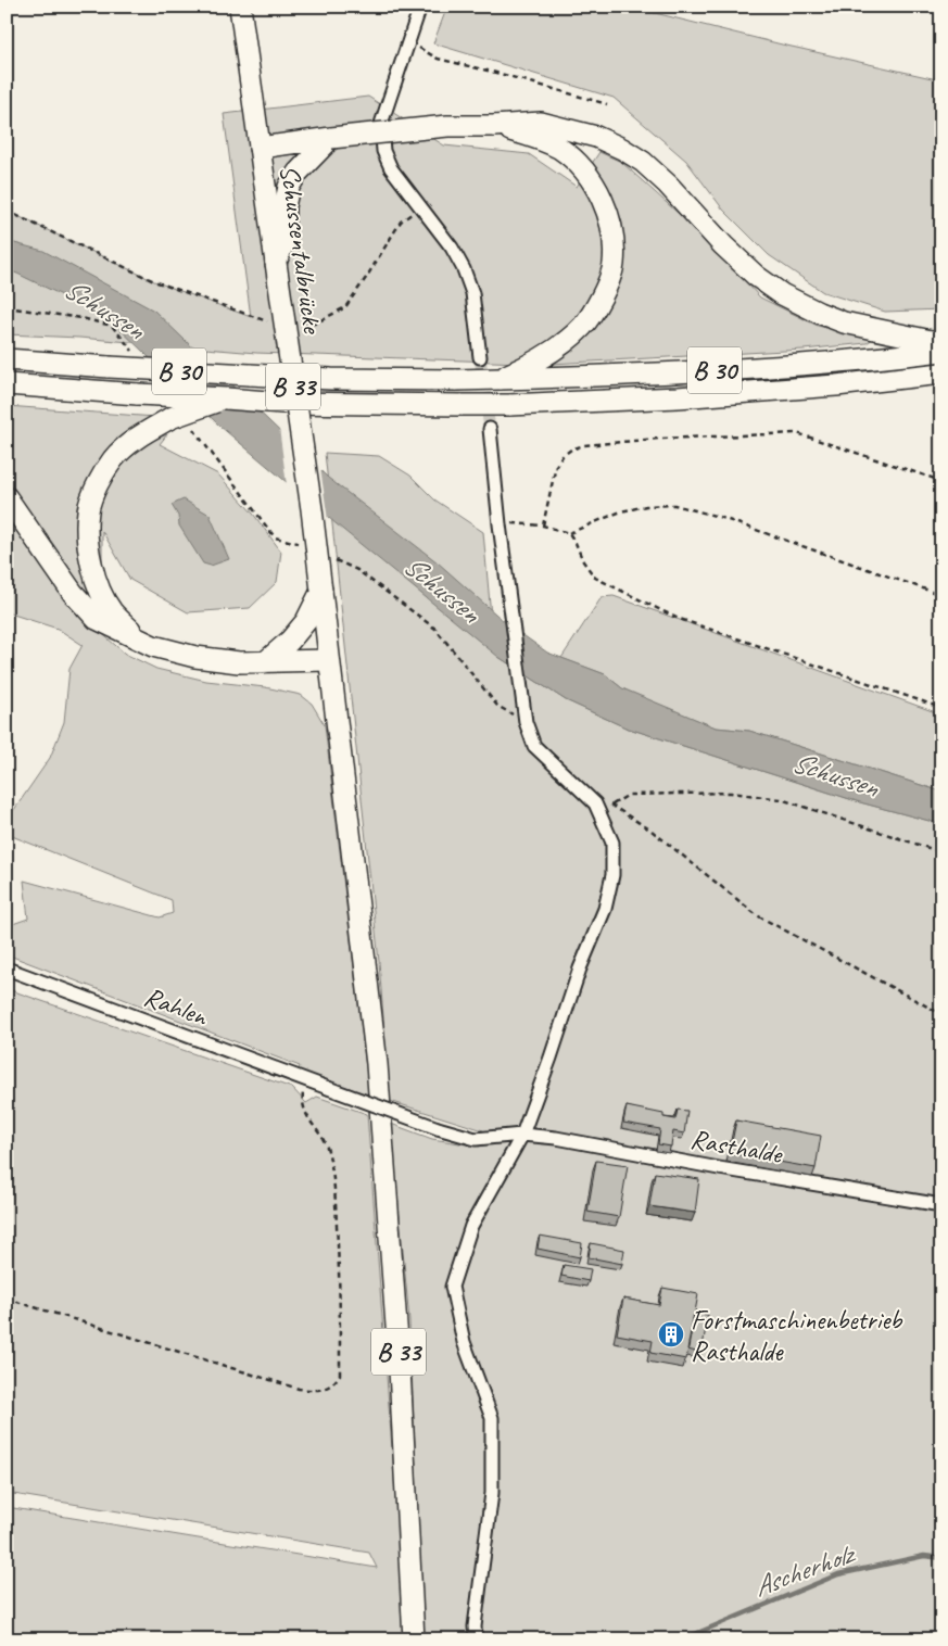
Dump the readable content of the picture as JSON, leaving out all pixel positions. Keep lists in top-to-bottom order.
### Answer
{
  "streets": {
    "main road": ["Schussentalbrücke", "B 30", "B 33"],
    "street": ["Rahlen", "Rasthalde"]
  },
  "crossings": [
    ["Schussentalbrücke", "B 33"],
    ["Rahlen", "Rasthalde"]
  ],
  "water": ["Schussen", "Ascherholz"],
  "places": {
    "building": ["Forstmaschinenbetrieb Rasthalde"]
  }
}
